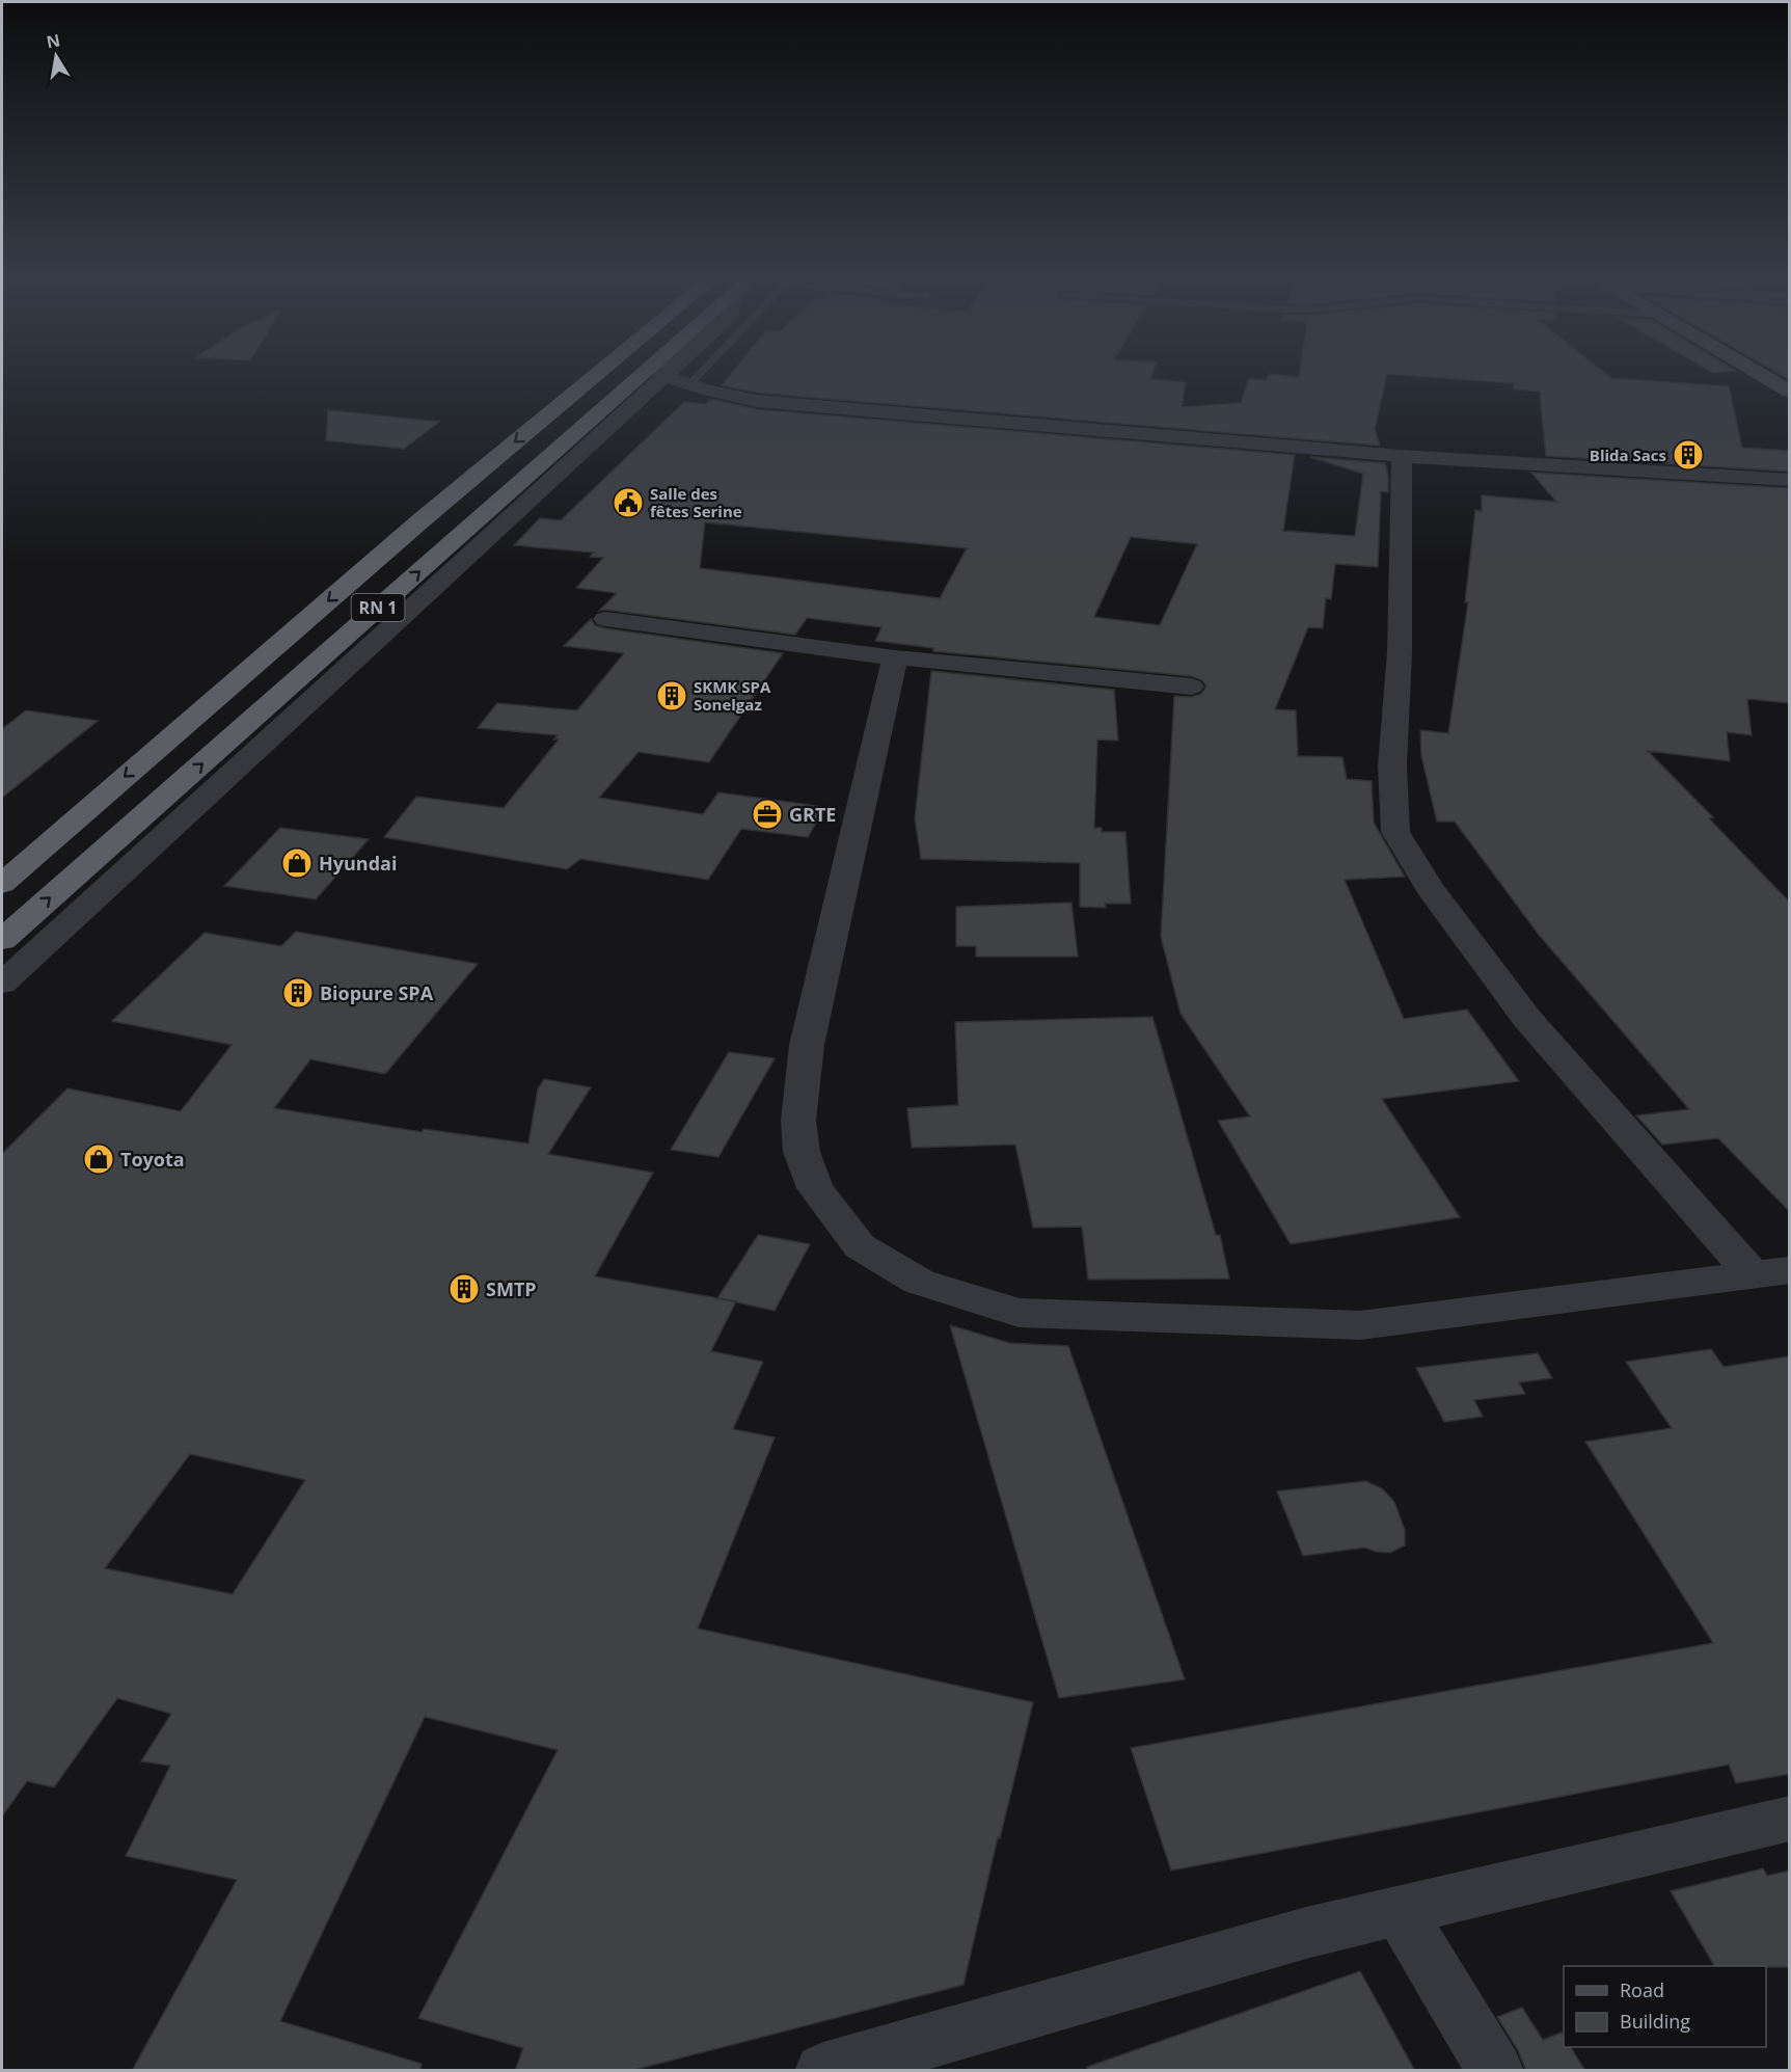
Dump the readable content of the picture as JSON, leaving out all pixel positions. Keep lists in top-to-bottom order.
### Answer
{
  "streets": {
    "highway": ["RN 1"]
  },
  "places": {
    "building": [
      "Blida Sacs",
      "SKMK SPA Sonelgaz",
      "Biopure SPA",
      "SMTP"
    ],
    "public building": ["Salle des fêtes Serine"],
    "office": ["GRTE"],
    "shop": ["Hyundai", "Toyota"]
  },
  "legend": ["Road", "Building"],
  "north": "top"
}
